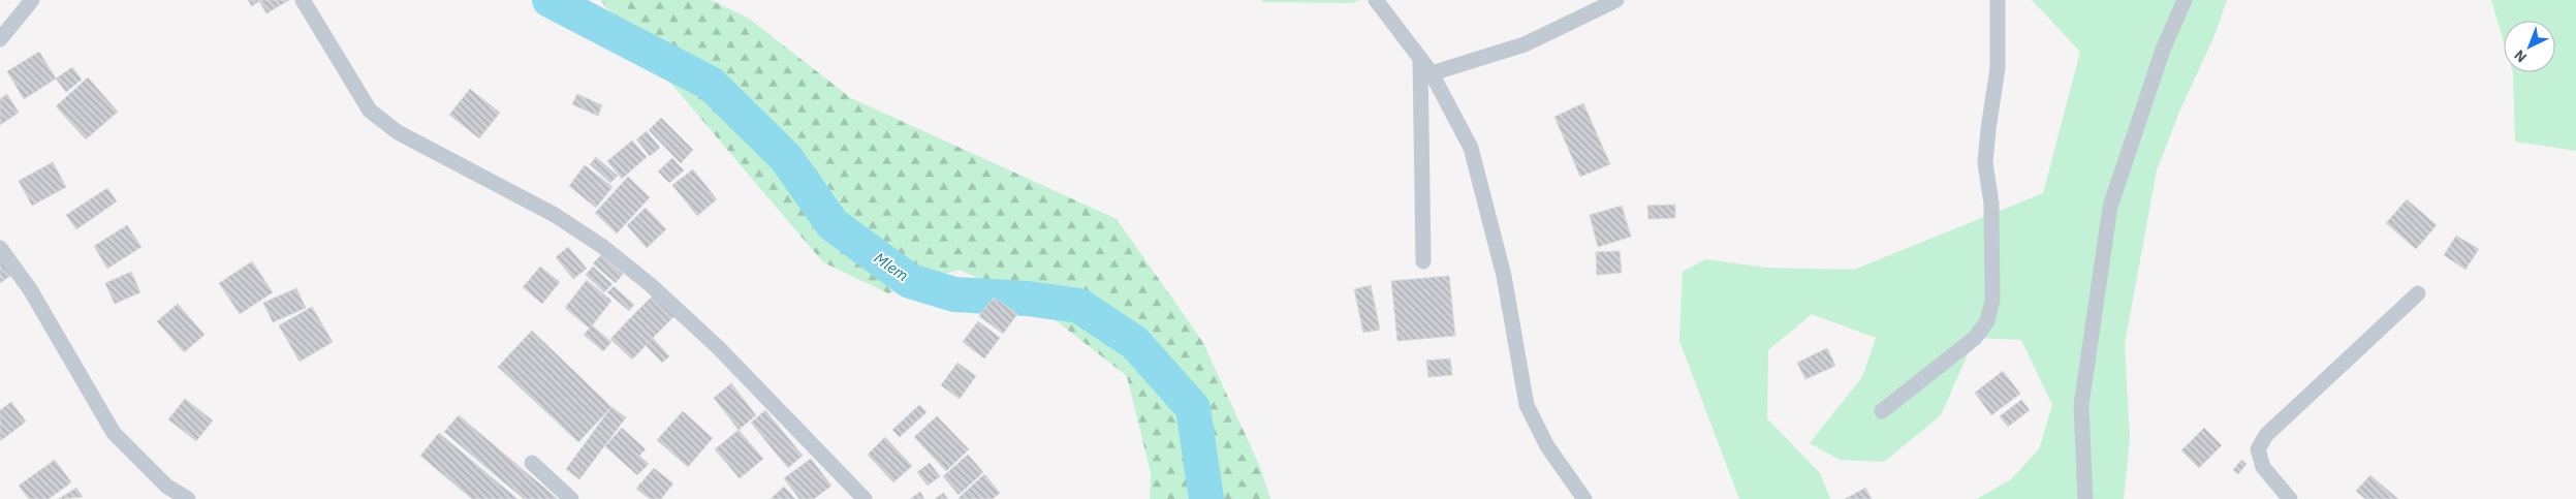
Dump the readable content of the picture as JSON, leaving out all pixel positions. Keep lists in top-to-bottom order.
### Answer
{
  "water": ["Mlem"],
  "north": "bottom left"
}
